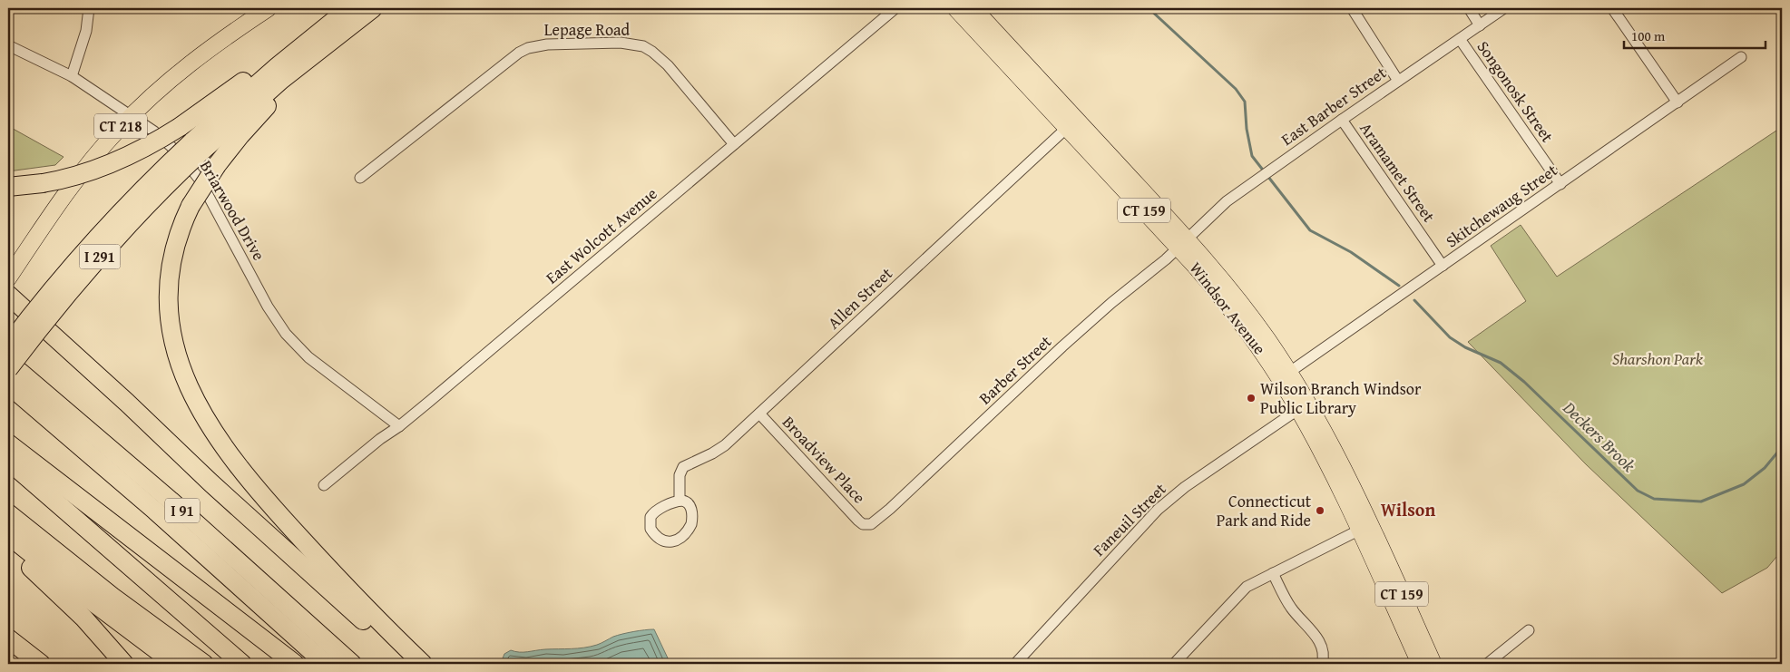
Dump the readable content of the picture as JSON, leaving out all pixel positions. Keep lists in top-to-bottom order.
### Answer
{
  "streets": {
    "highway": ["I 291", "I 91"],
    "main road": ["CT 218", "CT 159", "Windsor Avenue"],
    "street": [
      "Lepage Road",
      "Songonosk Street",
      "East Barber Street",
      "Aramamet Street",
      "Skitchewaug Street",
      "Briarwood Drive",
      "East Wolcott Avenue",
      "Allen Street",
      "Barber Street",
      "Broadview Place",
      "Faneuil Street"
    ]
  },
  "crossings": [
    ["Lepage Road", "East Wolcott Avenue"],
    ["Songonosk Street", "East Barber Street"],
    ["Songonosk Street", "Skitchewaug Street"],
    ["East Barber Street", "Aramamet Street"],
    ["East Barber Street", "Windsor Avenue"],
    ["East Barber Street", "Barber Street"],
    ["CT 218", "Briarwood Drive"],
    ["Aramamet Street", "Skitchewaug Street"],
    ["Skitchewaug Street", "Windsor Avenue"],
    ["Briarwood Drive", "East Wolcott Avenue"],
    ["Allen Street", "Windsor Avenue"],
    ["Allen Street", "Broadview Place"],
    ["Windsor Avenue", "Barber Street"],
    ["Windsor Avenue", "Faneuil Street"],
    ["Barber Street", "Broadview Place"]
  ],
  "districts": ["Wilson"],
  "water": ["Deckers Brook"],
  "parks": ["Sharshon Park"],
  "places": ["Wilson Branch Windsor Public Library", "Connecticut Park and Ride"],
  "scale_bar": "100 m"
}
